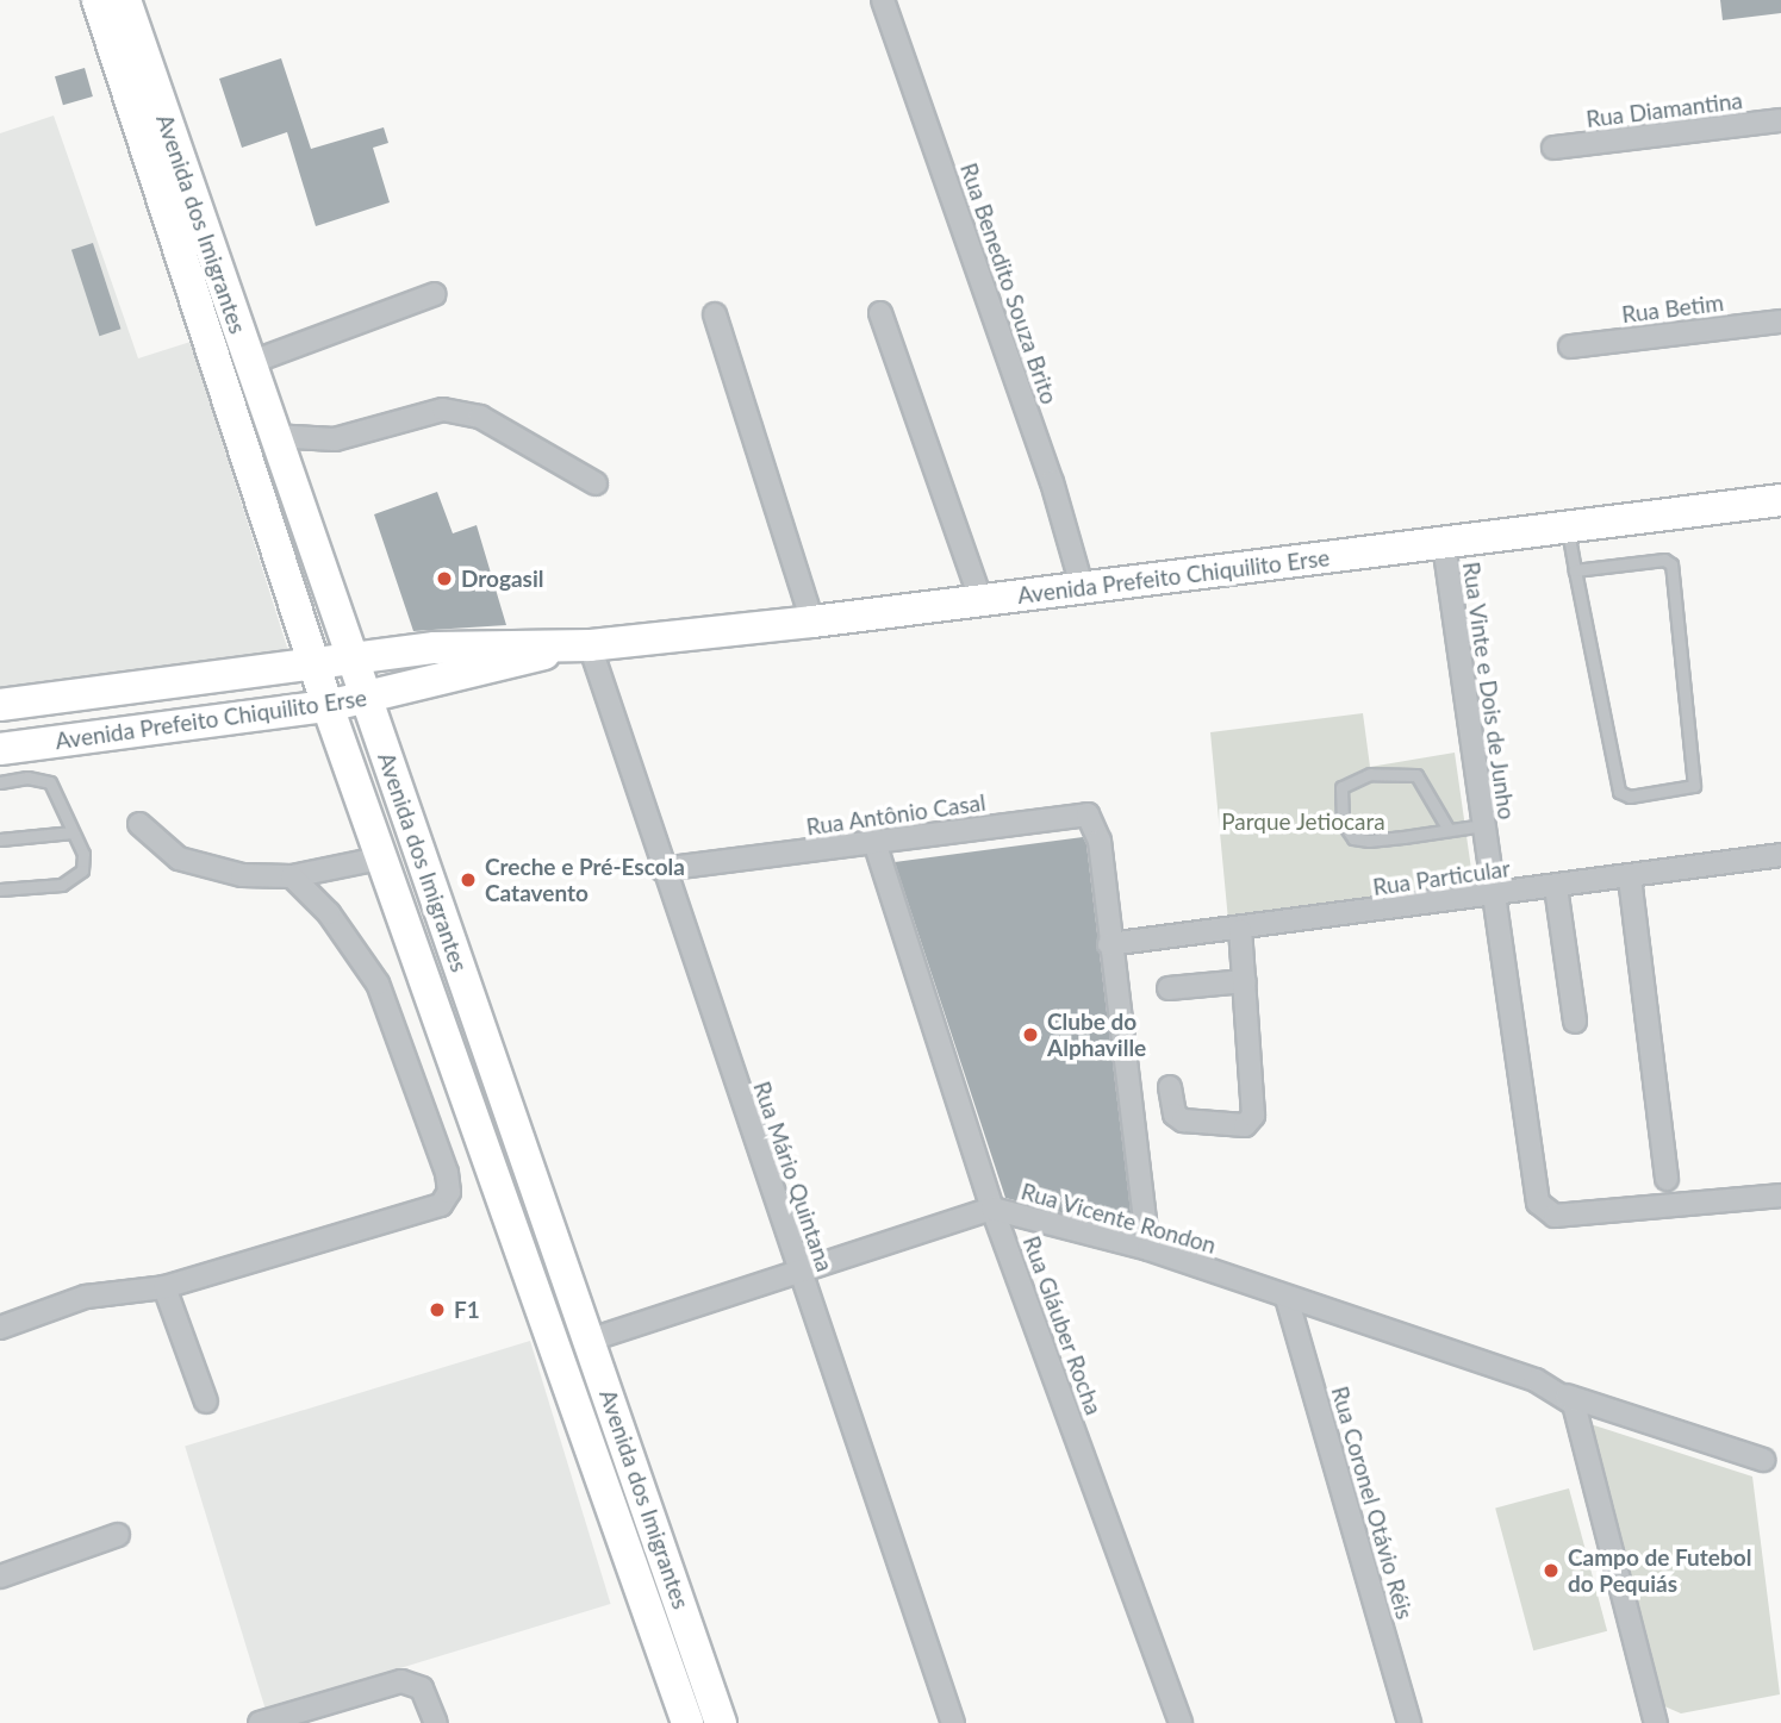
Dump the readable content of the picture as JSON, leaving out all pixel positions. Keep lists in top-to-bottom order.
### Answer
{
  "streets": {
    "main road": ["Avenida dos Imigrantes", "Avenida Prefeito Chiquilito Erse"],
    "street": [
      "Rua Diamantina",
      "Rua Benedito Souza Brito",
      "Rua Betim",
      "Rua Vinte e Dois de Junho",
      "Rua Antônio Casal",
      "Rua Particular",
      "Rua Mário Quintana",
      "Rua Vicente Rondon",
      "Rua Gláuber Rocha",
      "Rua Coronel Otávio Réis"
    ]
  },
  "crossings": [
    ["Avenida dos Imigrantes", "Avenida Prefeito Chiquilito Erse"],
    ["Avenida dos Imigrantes", "Rua Vicente Rondon"],
    ["Rua Benedito Souza Brito", "Avenida Prefeito Chiquilito Erse"],
    ["Avenida Prefeito Chiquilito Erse", "Rua Vinte e Dois de Junho"],
    ["Avenida Prefeito Chiquilito Erse", "Rua Mário Quintana"],
    ["Rua Vinte e Dois de Junho", "Rua Particular"],
    ["Rua Antônio Casal", "Rua Particular"],
    ["Rua Antônio Casal", "Rua Mário Quintana"],
    ["Rua Antônio Casal", "Rua Vicente Rondon"],
    ["Rua Antônio Casal", "Rua Gláuber Rocha"],
    ["Rua Mário Quintana", "Rua Vicente Rondon"],
    ["Rua Vicente Rondon", "Rua Gláuber Rocha"],
    ["Rua Vicente Rondon", "Rua Coronel Otávio Réis"]
  ],
  "parks": ["Parque Jetiocara"],
  "places": [
    "Drogasil",
    "Creche e Pré-Escola Catavento",
    "Clube do Alphaville",
    "F1",
    "Campo de Futebol do Pequiás"
  ]
}
